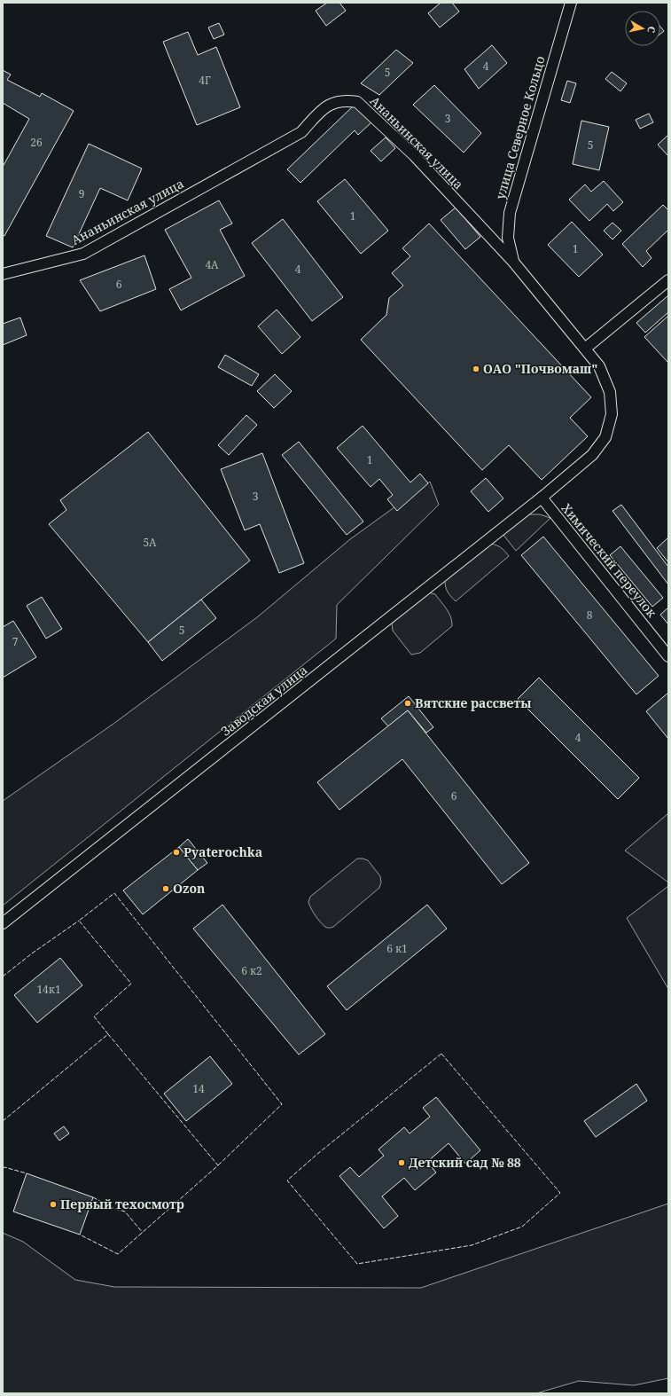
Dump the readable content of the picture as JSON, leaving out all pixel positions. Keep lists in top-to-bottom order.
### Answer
{
  "streets": {
    "street": [
      "улица Северное Кольцо",
      "Ананьинская улица",
      "Химический переулок",
      "Заводская улица"
    ]
  },
  "crossings": [
    ["улица Северное Кольцо", "Ананьинская улица"],
    ["Ананьинская улица", "Химический переулок"],
    ["Ананьинская улица", "Заводская улица"],
    ["Химический переулок", "Заводская улица"]
  ],
  "places": [
    "ОАО \"Почвомаш\"",
    "Вятские рассветы",
    "Pyaterochka",
    "Ozon",
    "Детский сад № 88",
    "Первый техосмотр"
  ],
  "house_numbers": [
    "4",
    "5",
    "4Г",
    "3",
    "26",
    "5",
    "9",
    "1",
    "1",
    "4А",
    "4",
    "6",
    "1",
    "3",
    "5А",
    "8",
    "5",
    "7",
    "4",
    "6",
    "6 к1",
    "6 к2",
    "14к1",
    "14"
  ],
  "north": "right"
}
